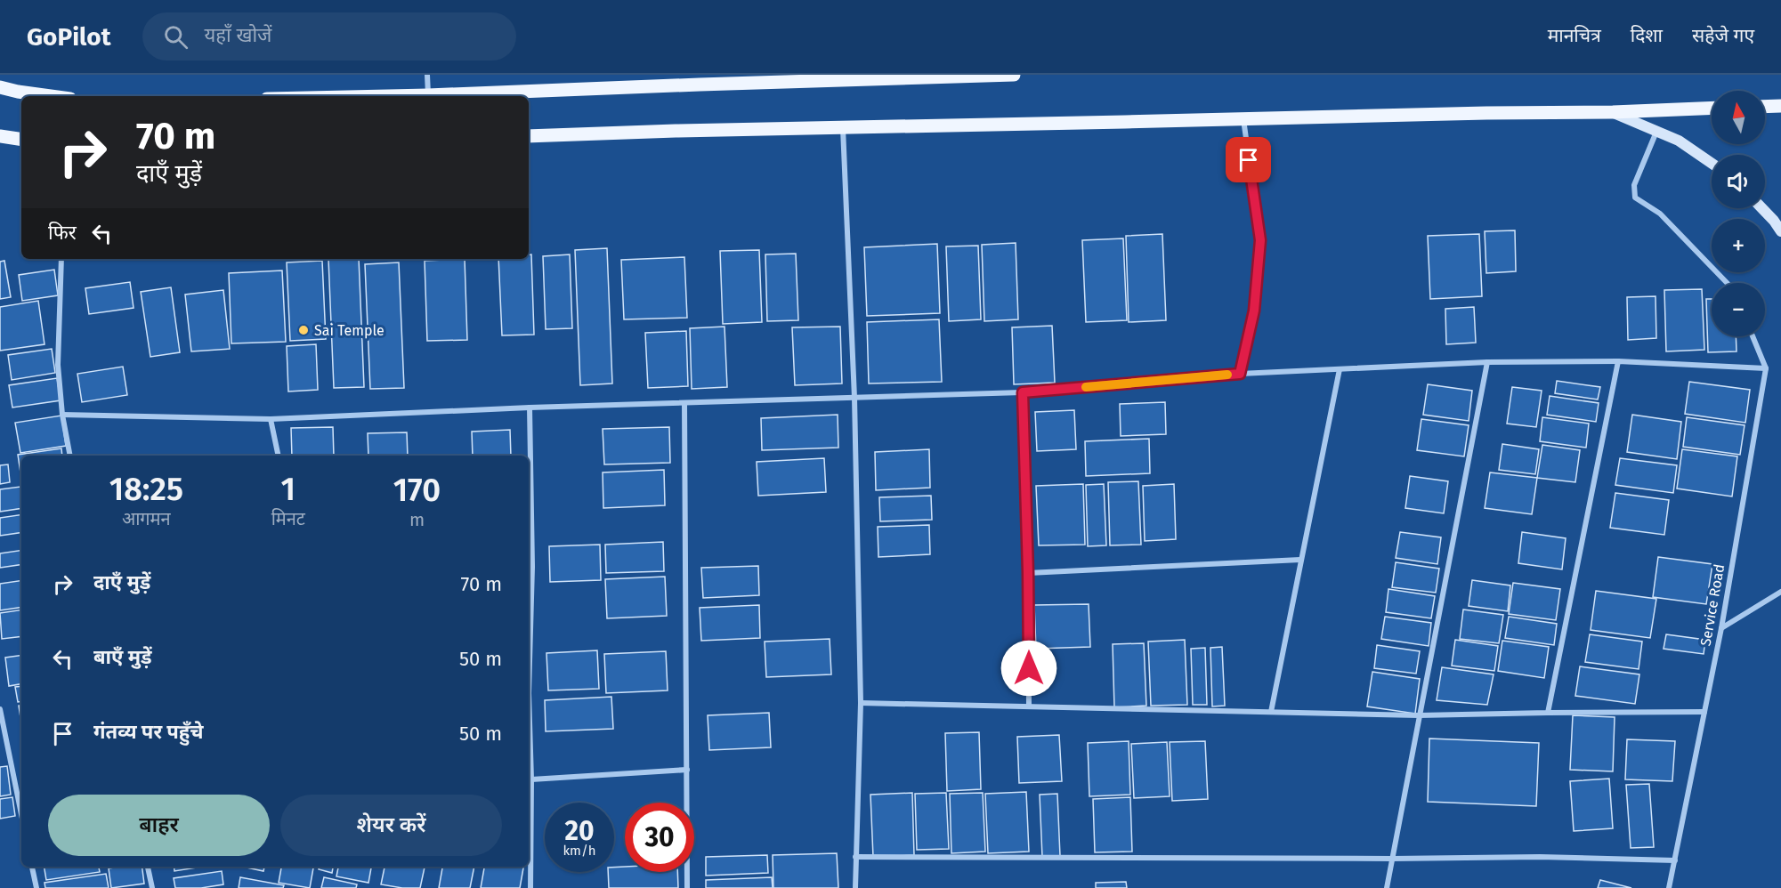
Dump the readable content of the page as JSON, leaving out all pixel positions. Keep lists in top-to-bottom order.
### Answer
{
  "streets": {
    "street": ["Service Road"]
  },
  "places": ["Sai Temple"],
  "north": "top",
  "page": {
    "header": "GoPilot",
    "search": "यहाँ खोजें",
    "nav": ["मानचित्र", "दिशा", "सहेजे गए"],
    "map_buttons": ["+", "−"],
    "turn": ["70 m", "दाएँ मुड़ें"],
    "then": "फिर",
    "eta": [
      "18:25",
      "आगमन",
      "1",
      "मिनट",
      "170",
      "m"
    ],
    "list": [
      {
        "name": "दाएँ मुड़ें",
        "value": "70 m"
      },
      {
        "name": "बाएँ मुड़ें",
        "value": "50 m"
      },
      {
        "name": "गंतव्य पर पहुँचे",
        "value": "50 m"
      }
    ],
    "buttons": ["बाहर", "शेयर करें"],
    "speed": "20 km/h",
    "limit": "30"
  }
}
